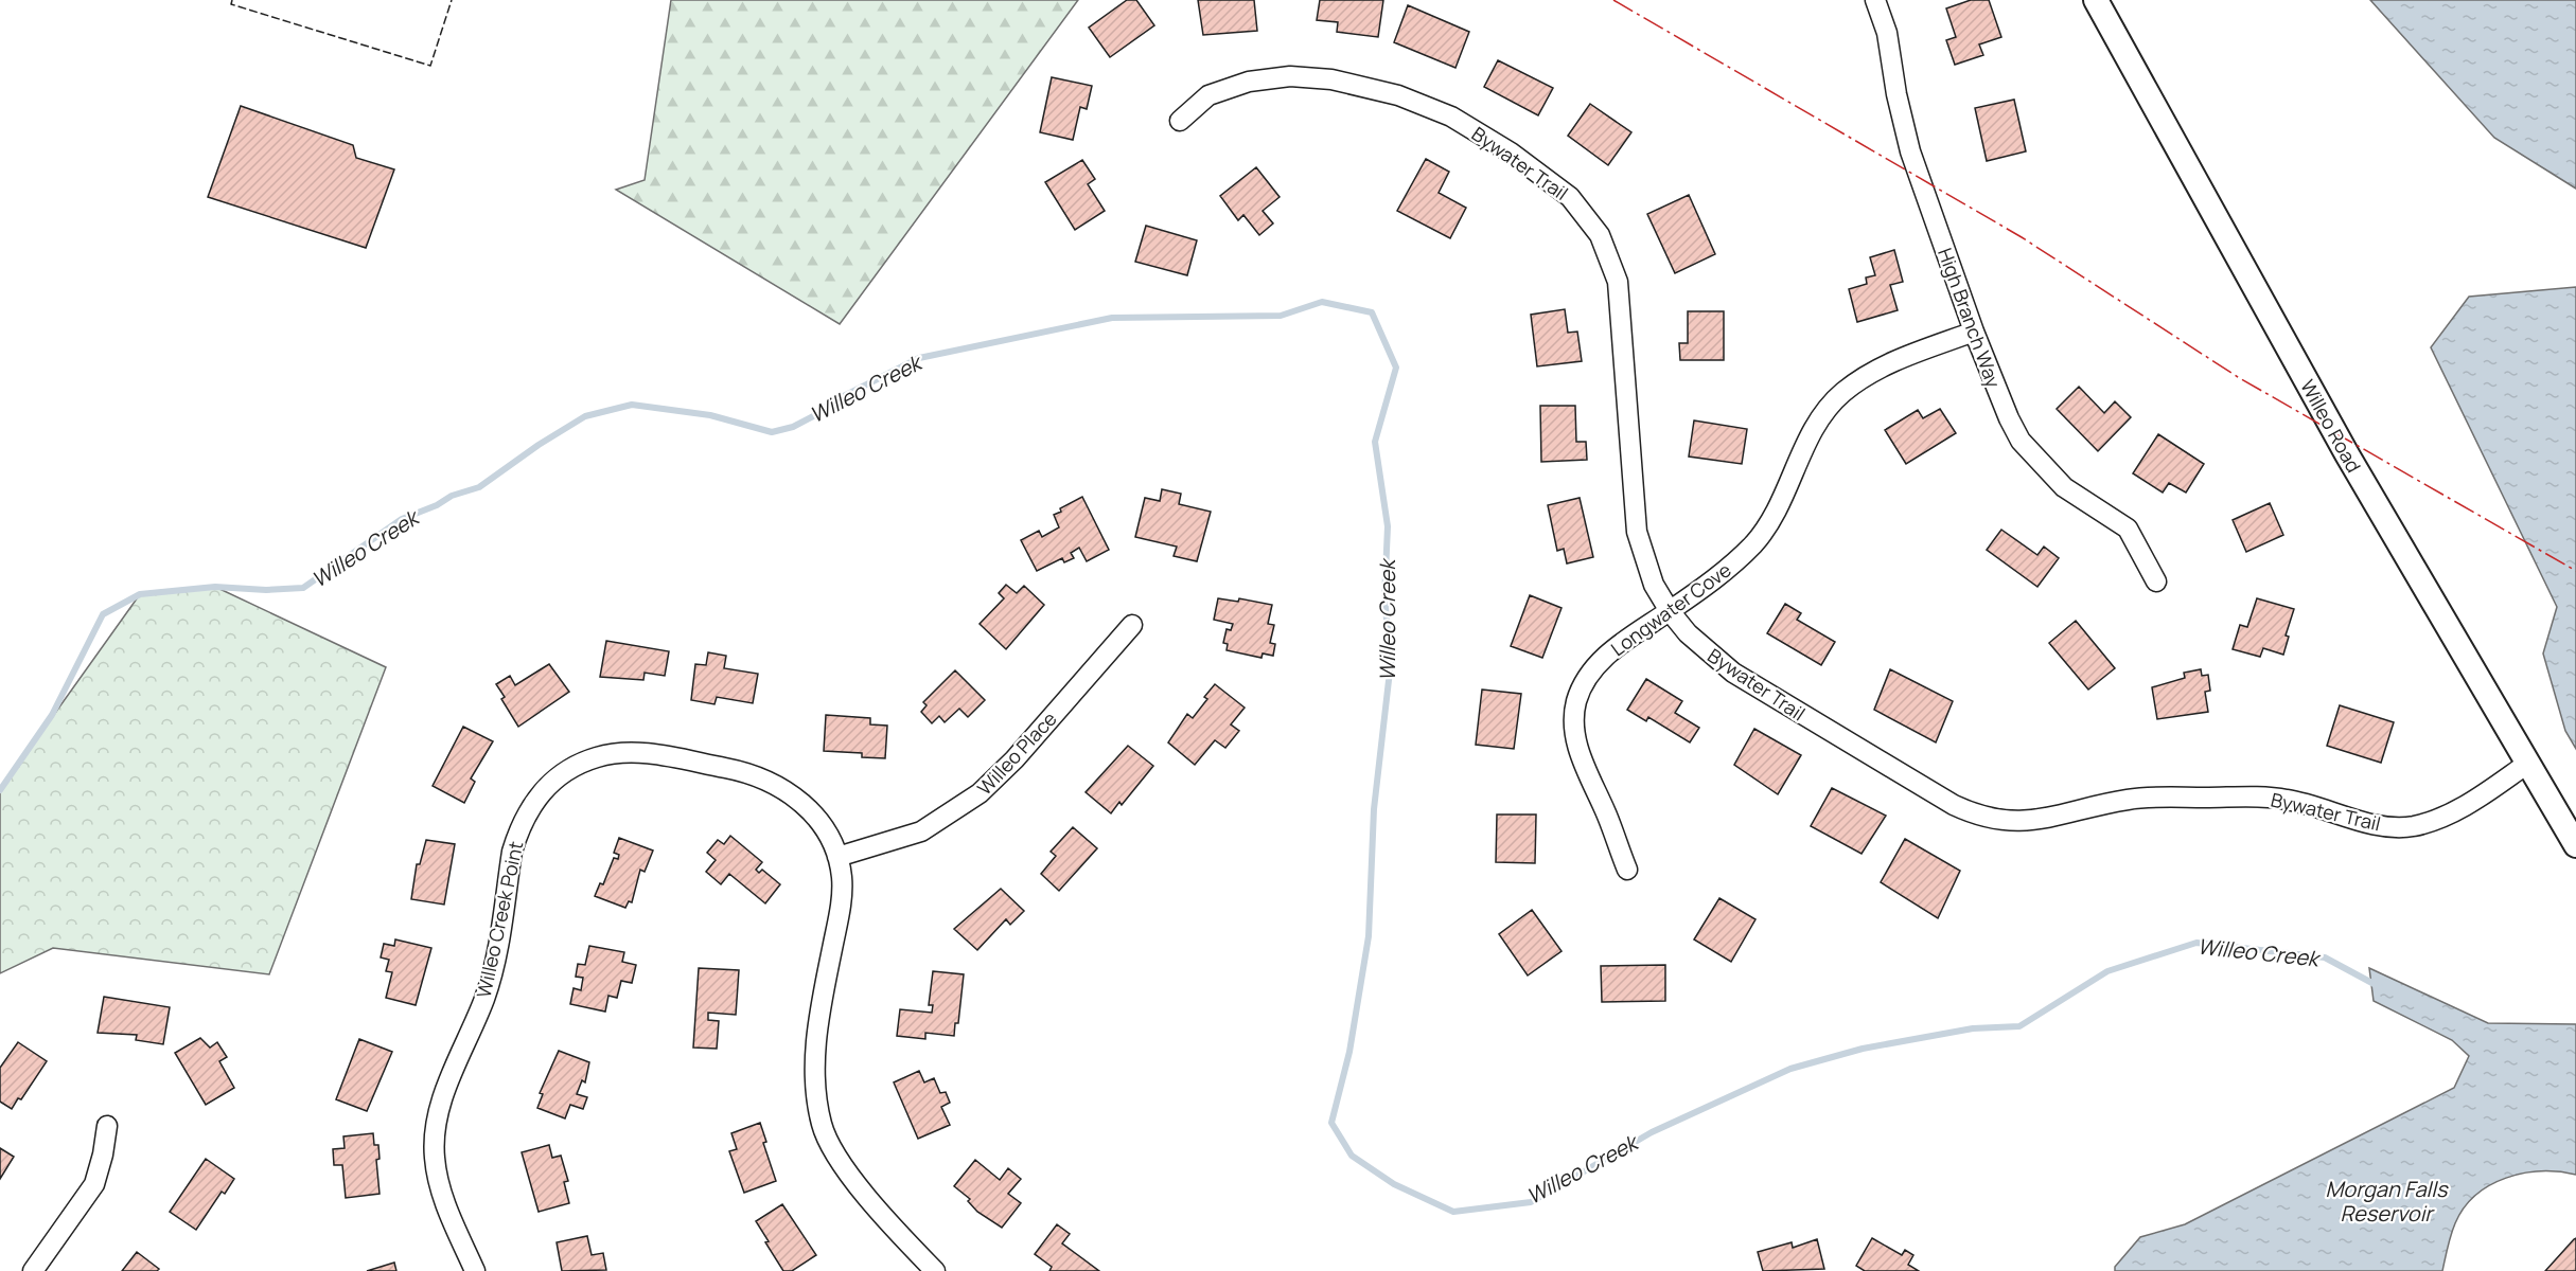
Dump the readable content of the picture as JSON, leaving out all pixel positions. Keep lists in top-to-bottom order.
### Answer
{
  "streets": {
    "street": [
      "Bywater Trail",
      "High Branch Way",
      "Willeo Road",
      "Longwater Cove",
      "Willeo Place",
      "Willeo Creek Point"
    ]
  },
  "crossings": [
    ["Bywater Trail", "Willeo Road"],
    ["Bywater Trail", "Longwater Cove"],
    ["High Branch Way", "Longwater Cove"],
    ["Willeo Place", "Willeo Creek Point"]
  ],
  "water": ["Willeo Creek", "Morgan Falls Reservoir"]
}
